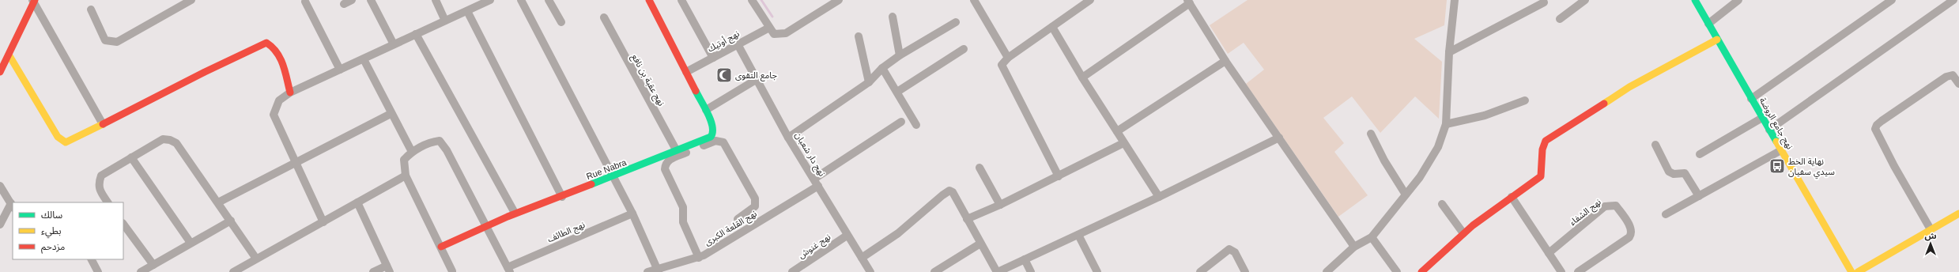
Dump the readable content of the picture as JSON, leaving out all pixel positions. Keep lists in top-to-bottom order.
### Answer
{
  "streets": {
    "street": [
      "نهج أوتيك",
      "نهج عقبة بن نافع",
      "نهج جامع الروضة",
      "نهج دار شعبان",
      "Rue Nabra",
      "نهج الشفاء",
      "نهج القلعة الكبرى",
      "نهج الطائف",
      "نهج غنوش"
    ]
  },
  "crossings": [
    ["نهج أوتيك", "نهج دار شعبان"],
    ["نهج أوتيك", "Rue Nabra"],
    ["نهج عقبة بن نافع", "Rue Nabra"],
    ["نهج دار شعبان", "نهج القلعة الكبرى"],
    ["نهج دار شعبان", "نهج غنوش"]
  ],
  "places": {
    "mosque": ["جامع التقوى"],
    "bus stop": ["نهاية الخط سيدي سفيان"]
  },
  "legend": ["سالك", "بطيء", "مزدحم"],
  "north": "top"
}
